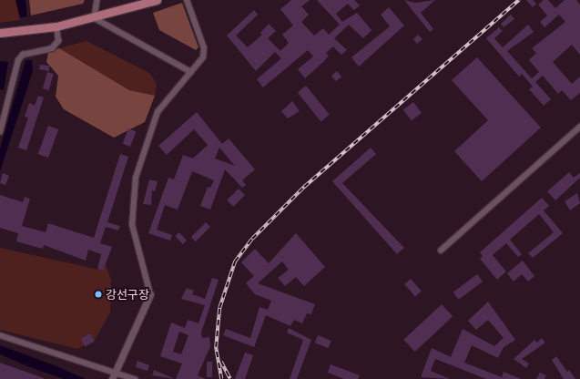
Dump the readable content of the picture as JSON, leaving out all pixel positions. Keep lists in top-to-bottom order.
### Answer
{
  "places": ["강선구장"]
}
